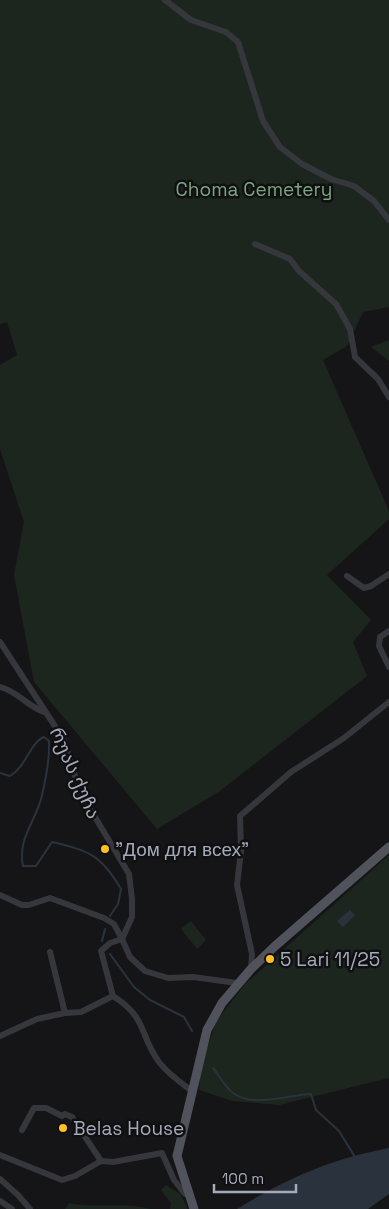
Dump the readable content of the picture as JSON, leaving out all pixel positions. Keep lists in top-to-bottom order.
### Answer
{
  "streets": {
    "street": ["რუას ქუჩა"]
  },
  "parks": ["Choma Cemetery"],
  "places": ["\"Дом для всех\"", "5 Lari 11/25", "Belas House"],
  "scale_bar": "100 m"
}
